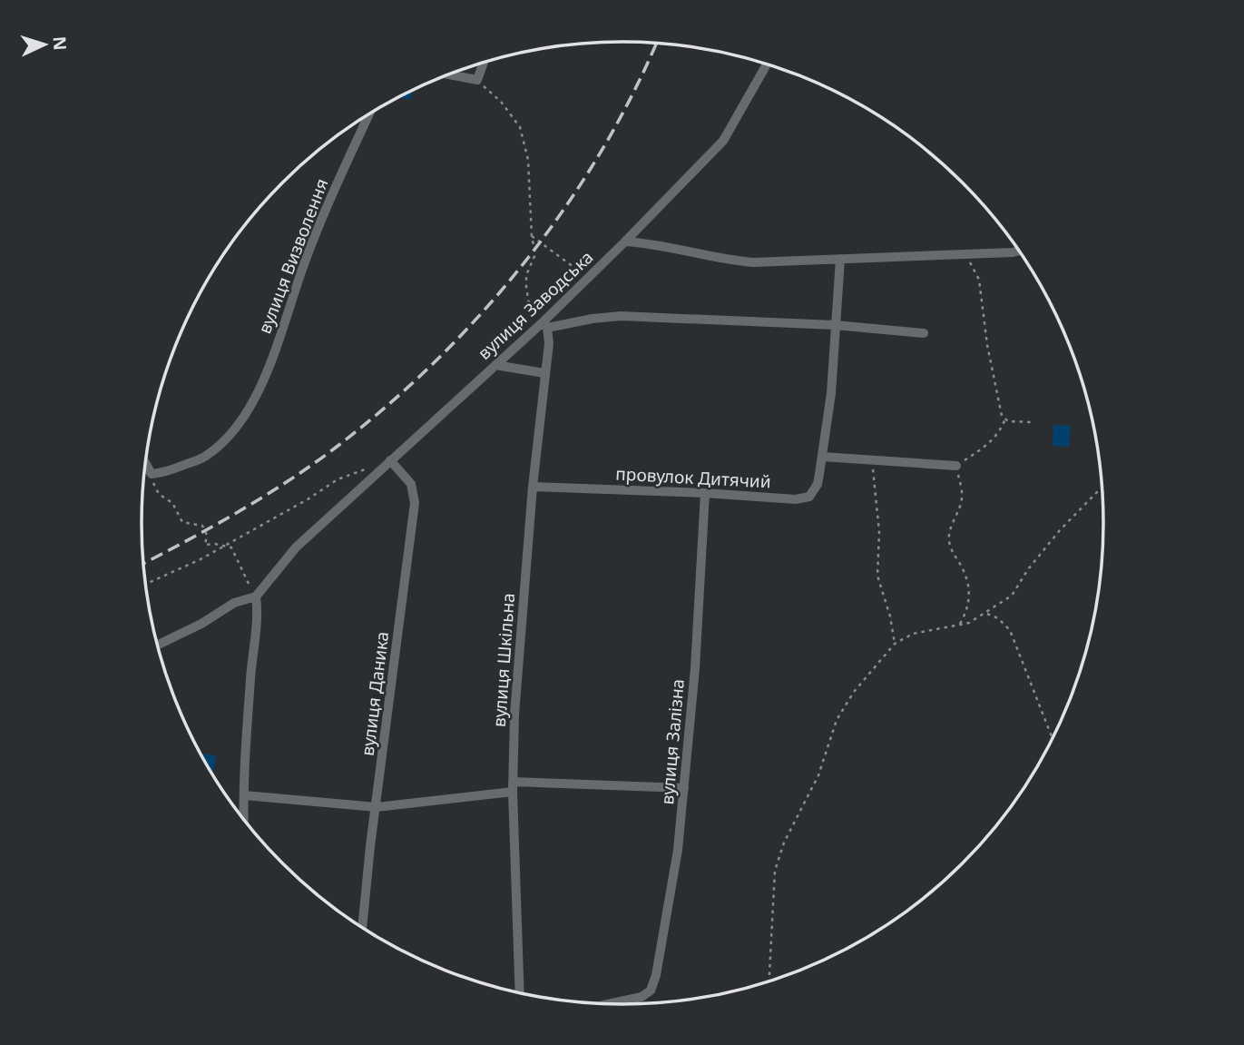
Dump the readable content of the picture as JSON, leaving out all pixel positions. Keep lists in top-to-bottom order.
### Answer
{
  "streets": {
    "street": [
      "вулиця Визволення",
      "вулиця Заводська",
      "провулок Дитячий",
      "вулиця Шкільна",
      "вулиця Даника",
      "вулиця Залізна"
    ]
  },
  "crossings": [
    ["вулиця Заводська", "вулиця Шкільна"],
    ["вулиця Заводська", "вулиця Даника"],
    ["провулок Дитячий", "вулиця Шкільна"],
    ["провулок Дитячий", "вулиця Залізна"]
  ],
  "north": "right"
}
